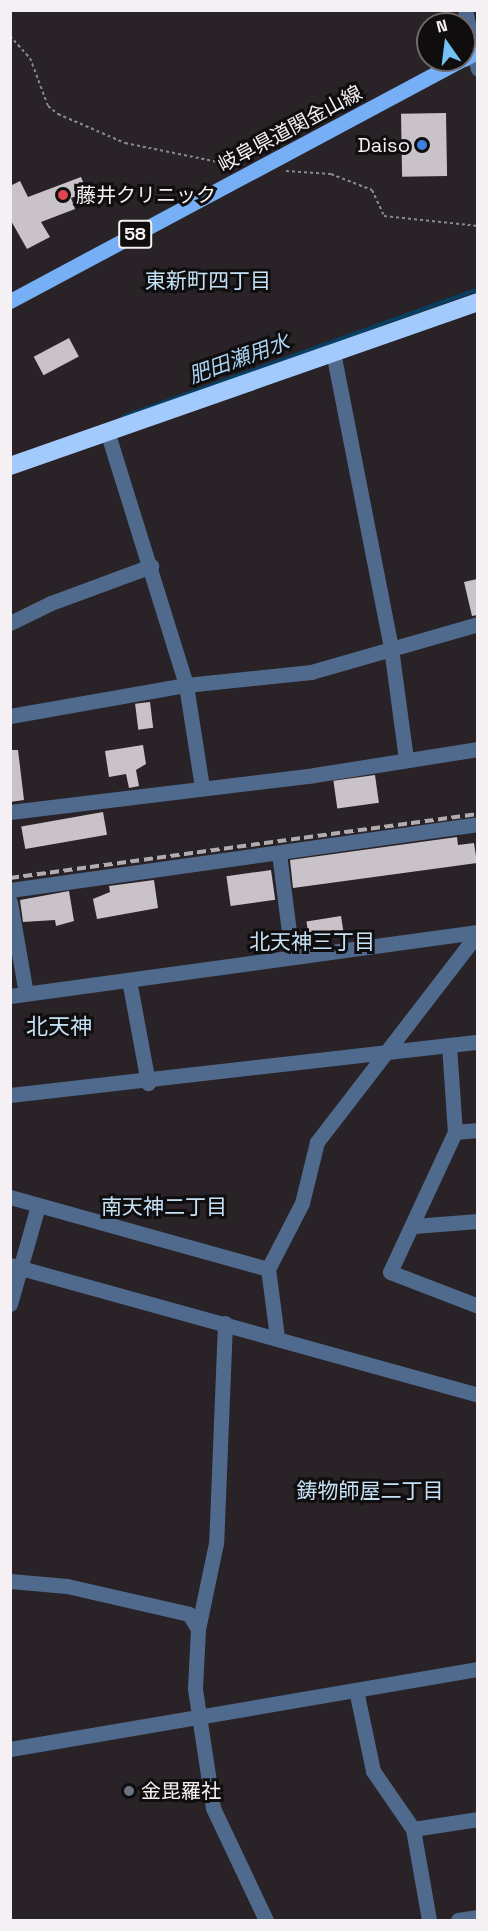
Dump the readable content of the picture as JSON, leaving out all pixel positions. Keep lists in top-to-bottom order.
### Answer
{
  "streets": {
    "main road": ["岐阜県道関金山線", "58"]
  },
  "districts": [
    "東新町四丁目",
    "北天神三丁目",
    "北天神",
    "南天神二丁目",
    "鋳物師屋二丁目"
  ],
  "water": ["肥田瀬用水"],
  "places": ["Daiso", "藤井クリニック", "金毘羅社"],
  "north": "top"
}
